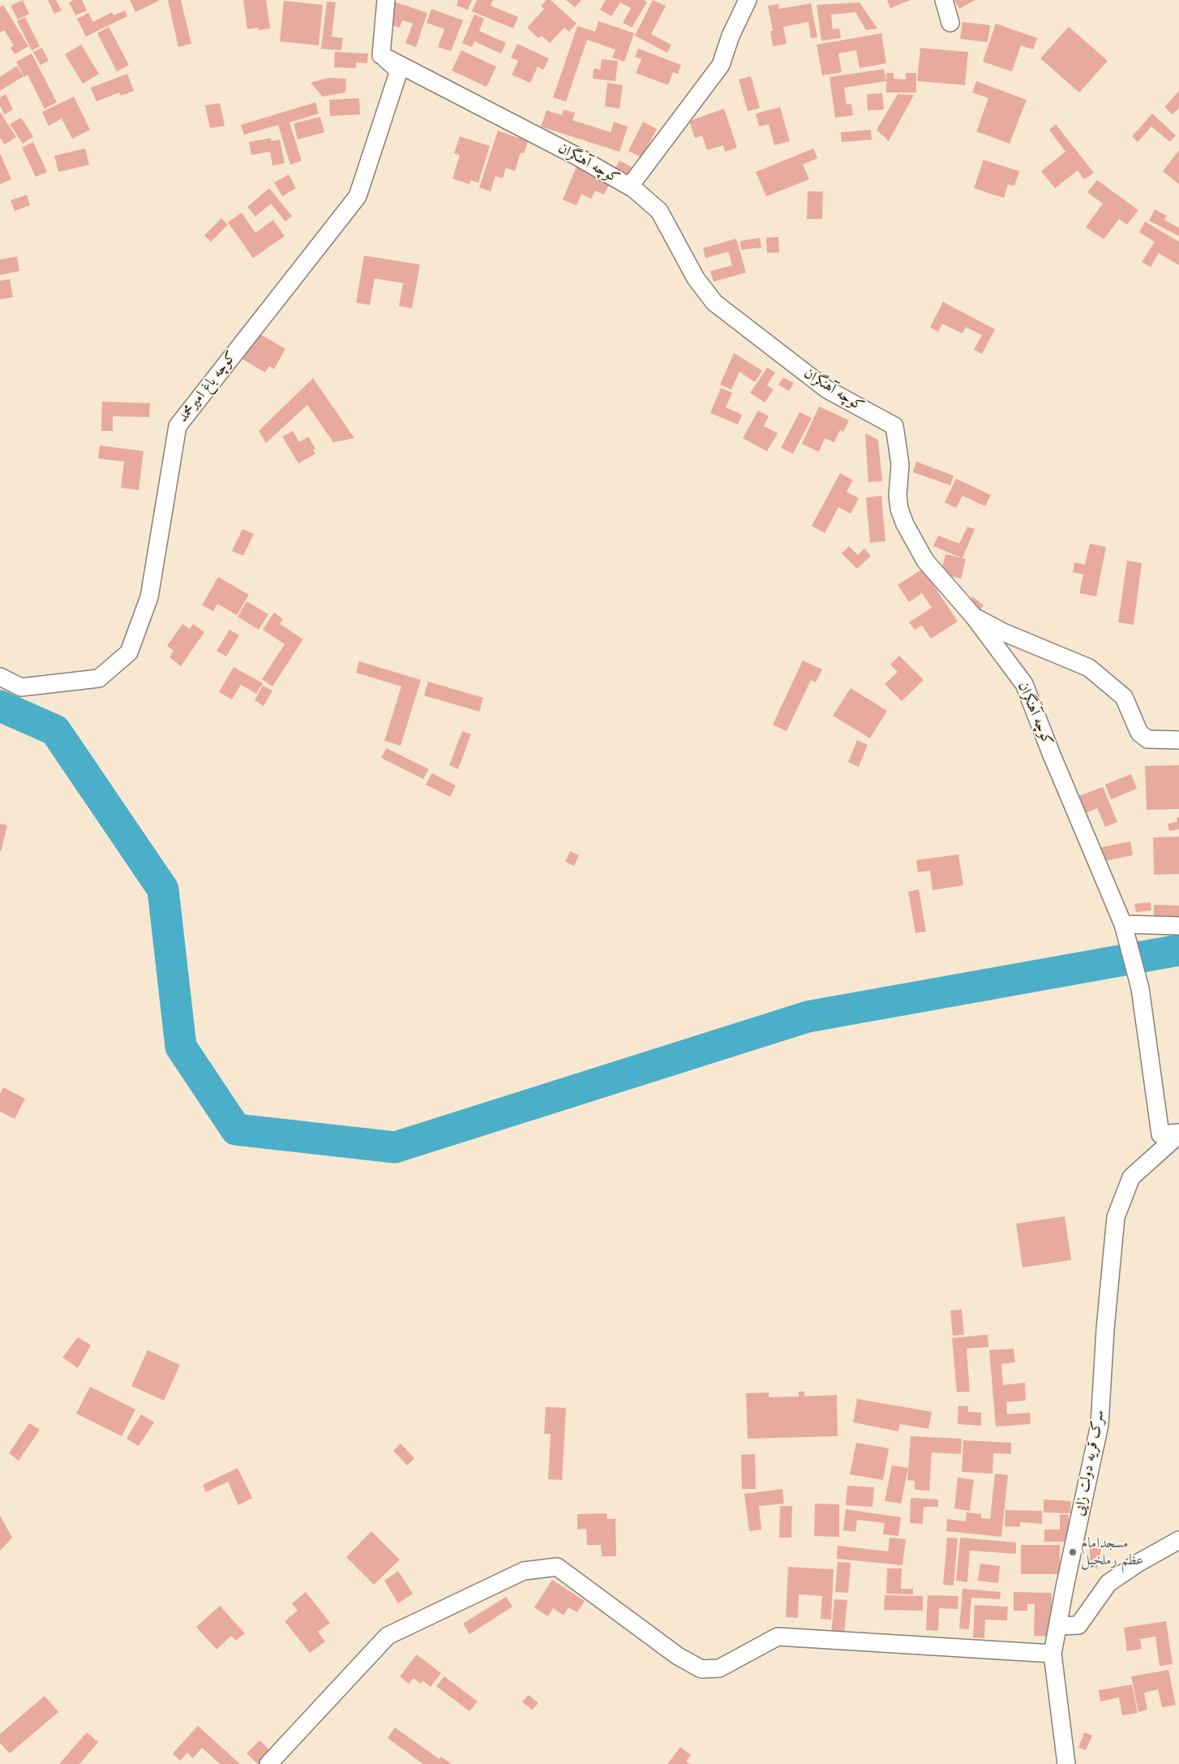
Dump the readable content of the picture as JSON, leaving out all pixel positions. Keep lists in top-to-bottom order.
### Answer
{
  "streets": {
    "street": ["کوچه آهنگران", "کوچه باغ امیرمحمد", "سرک قریه دولت زایی"]
  },
  "crossings": [
    ["کوچه آهنگران", "کوچه باغ امیرمحمد"],
    ["کوچه آهنگران", "سرک قریه دولت زایی"]
  ],
  "places": ["مسجدامام عظم رملخیل"]
}
